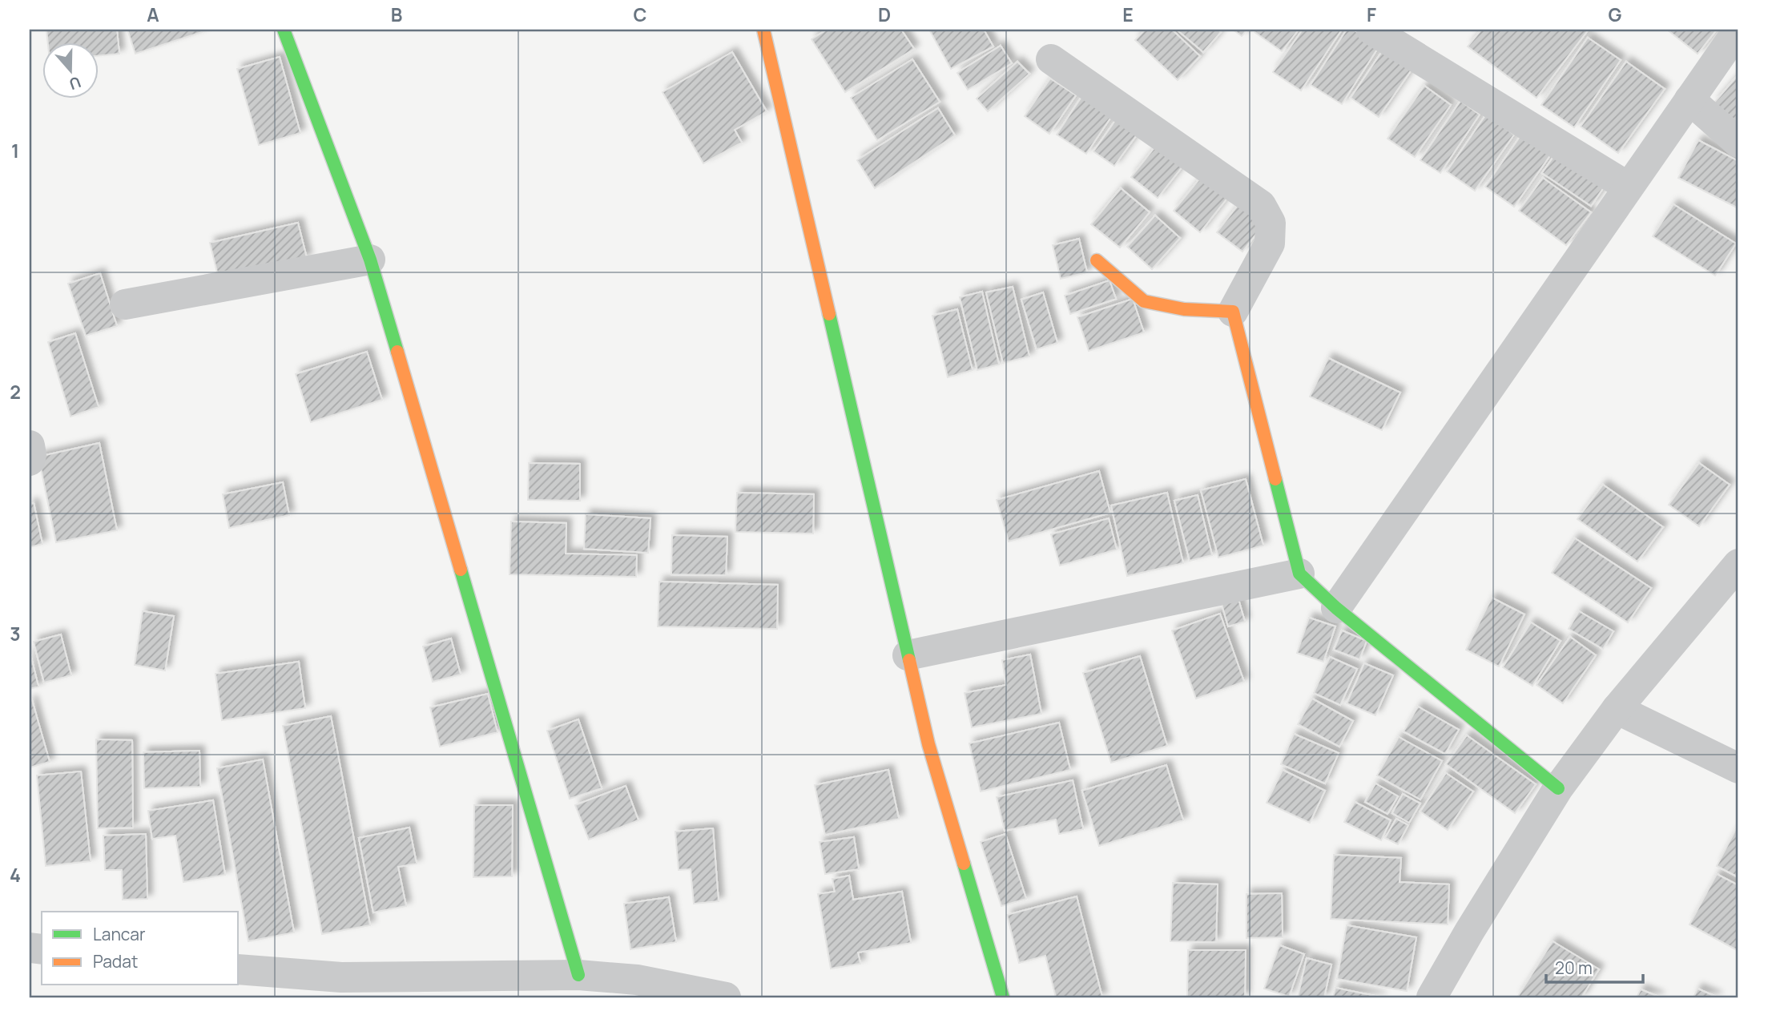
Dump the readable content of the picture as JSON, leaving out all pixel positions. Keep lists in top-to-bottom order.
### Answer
{
  "legend": ["Lancar", "Padat"],
  "scale_bar": "20 m",
  "north": "bottom",
  "grid": {
    "columns": [
      "A",
      "B",
      "C",
      "D",
      "E",
      "F",
      "G"
    ],
    "rows": [
      "1",
      "2",
      "3",
      "4"
    ]
  }
}
